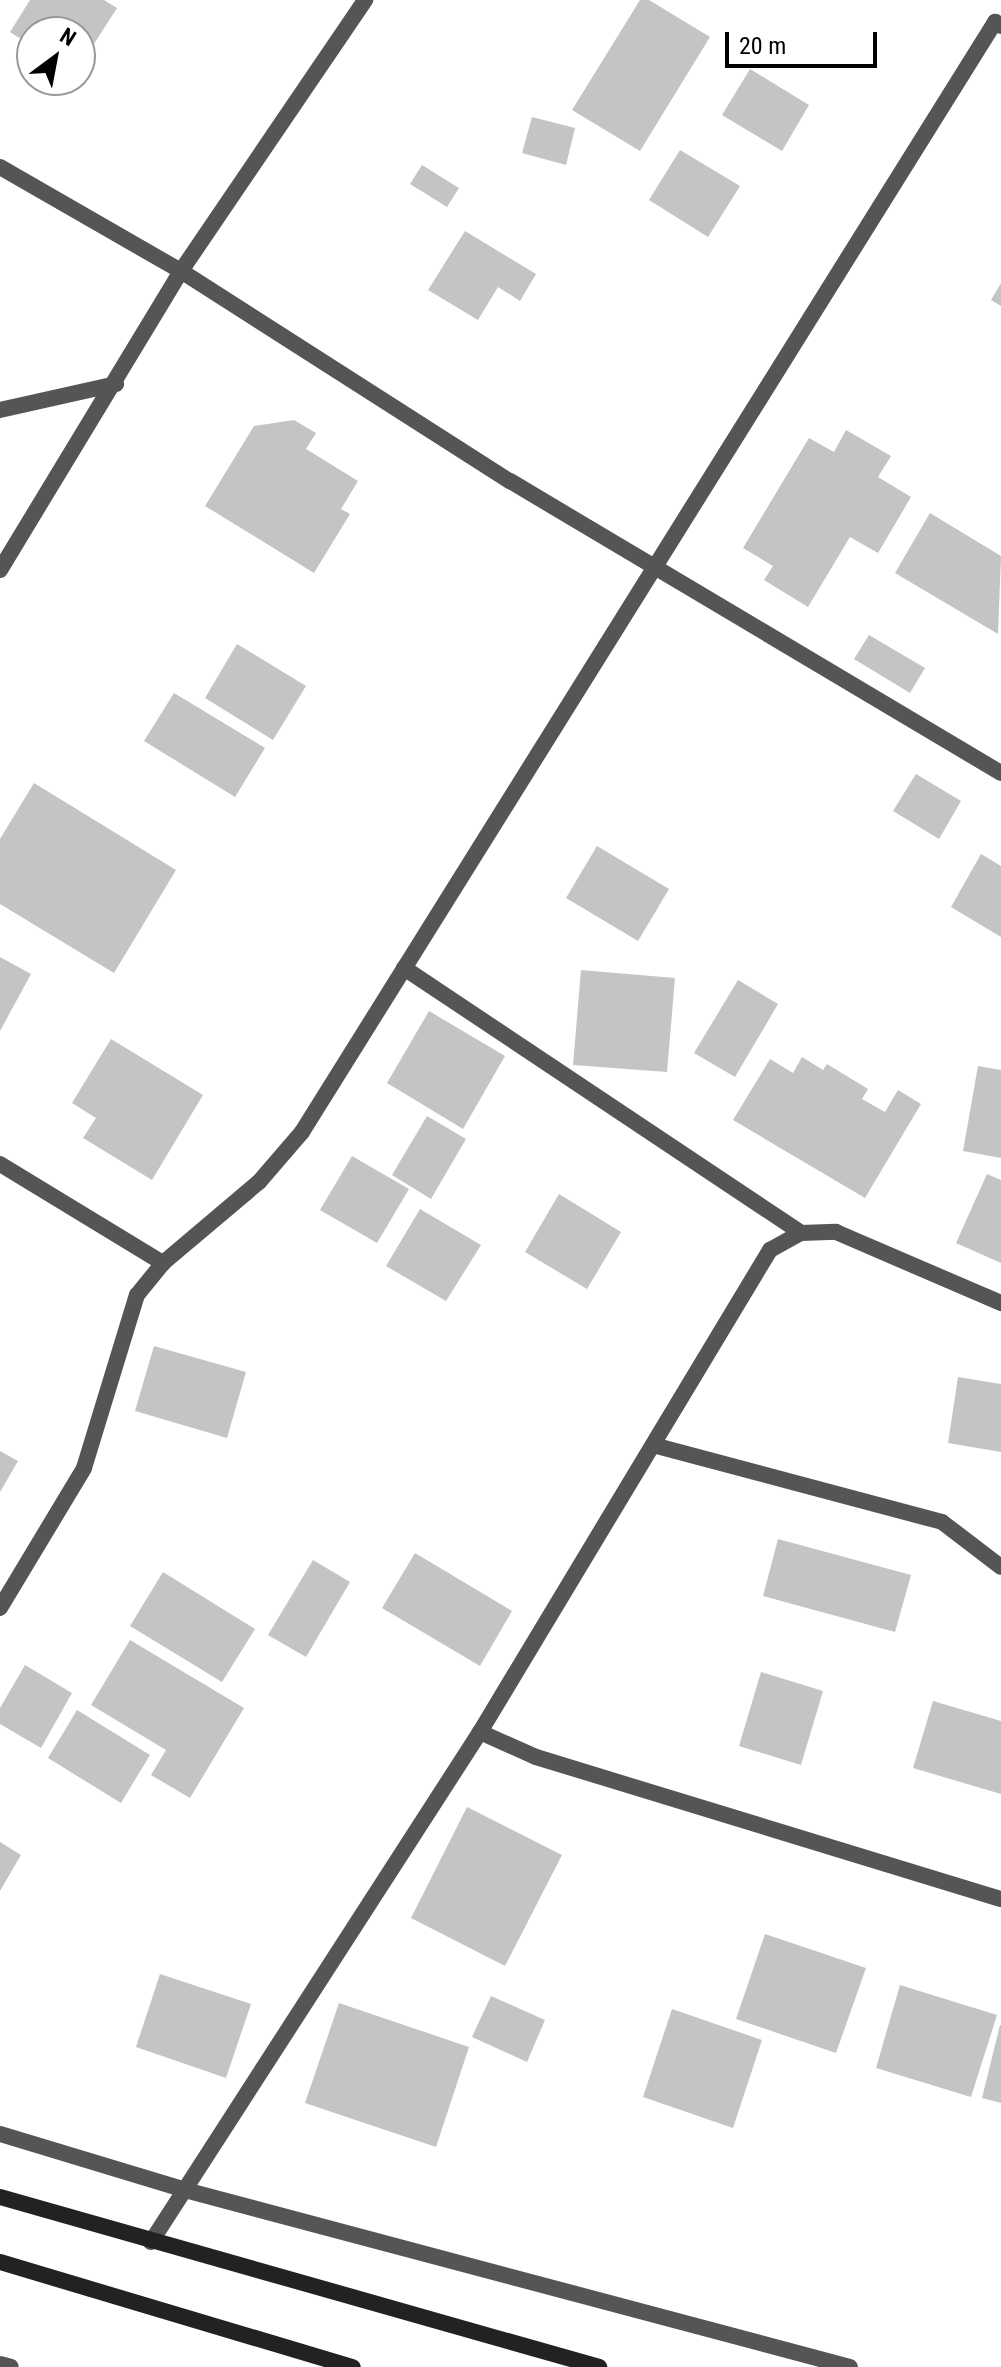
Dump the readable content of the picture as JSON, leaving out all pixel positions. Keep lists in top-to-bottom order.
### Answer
{
  "scale_bar": "20 m",
  "north": "top right"
}
